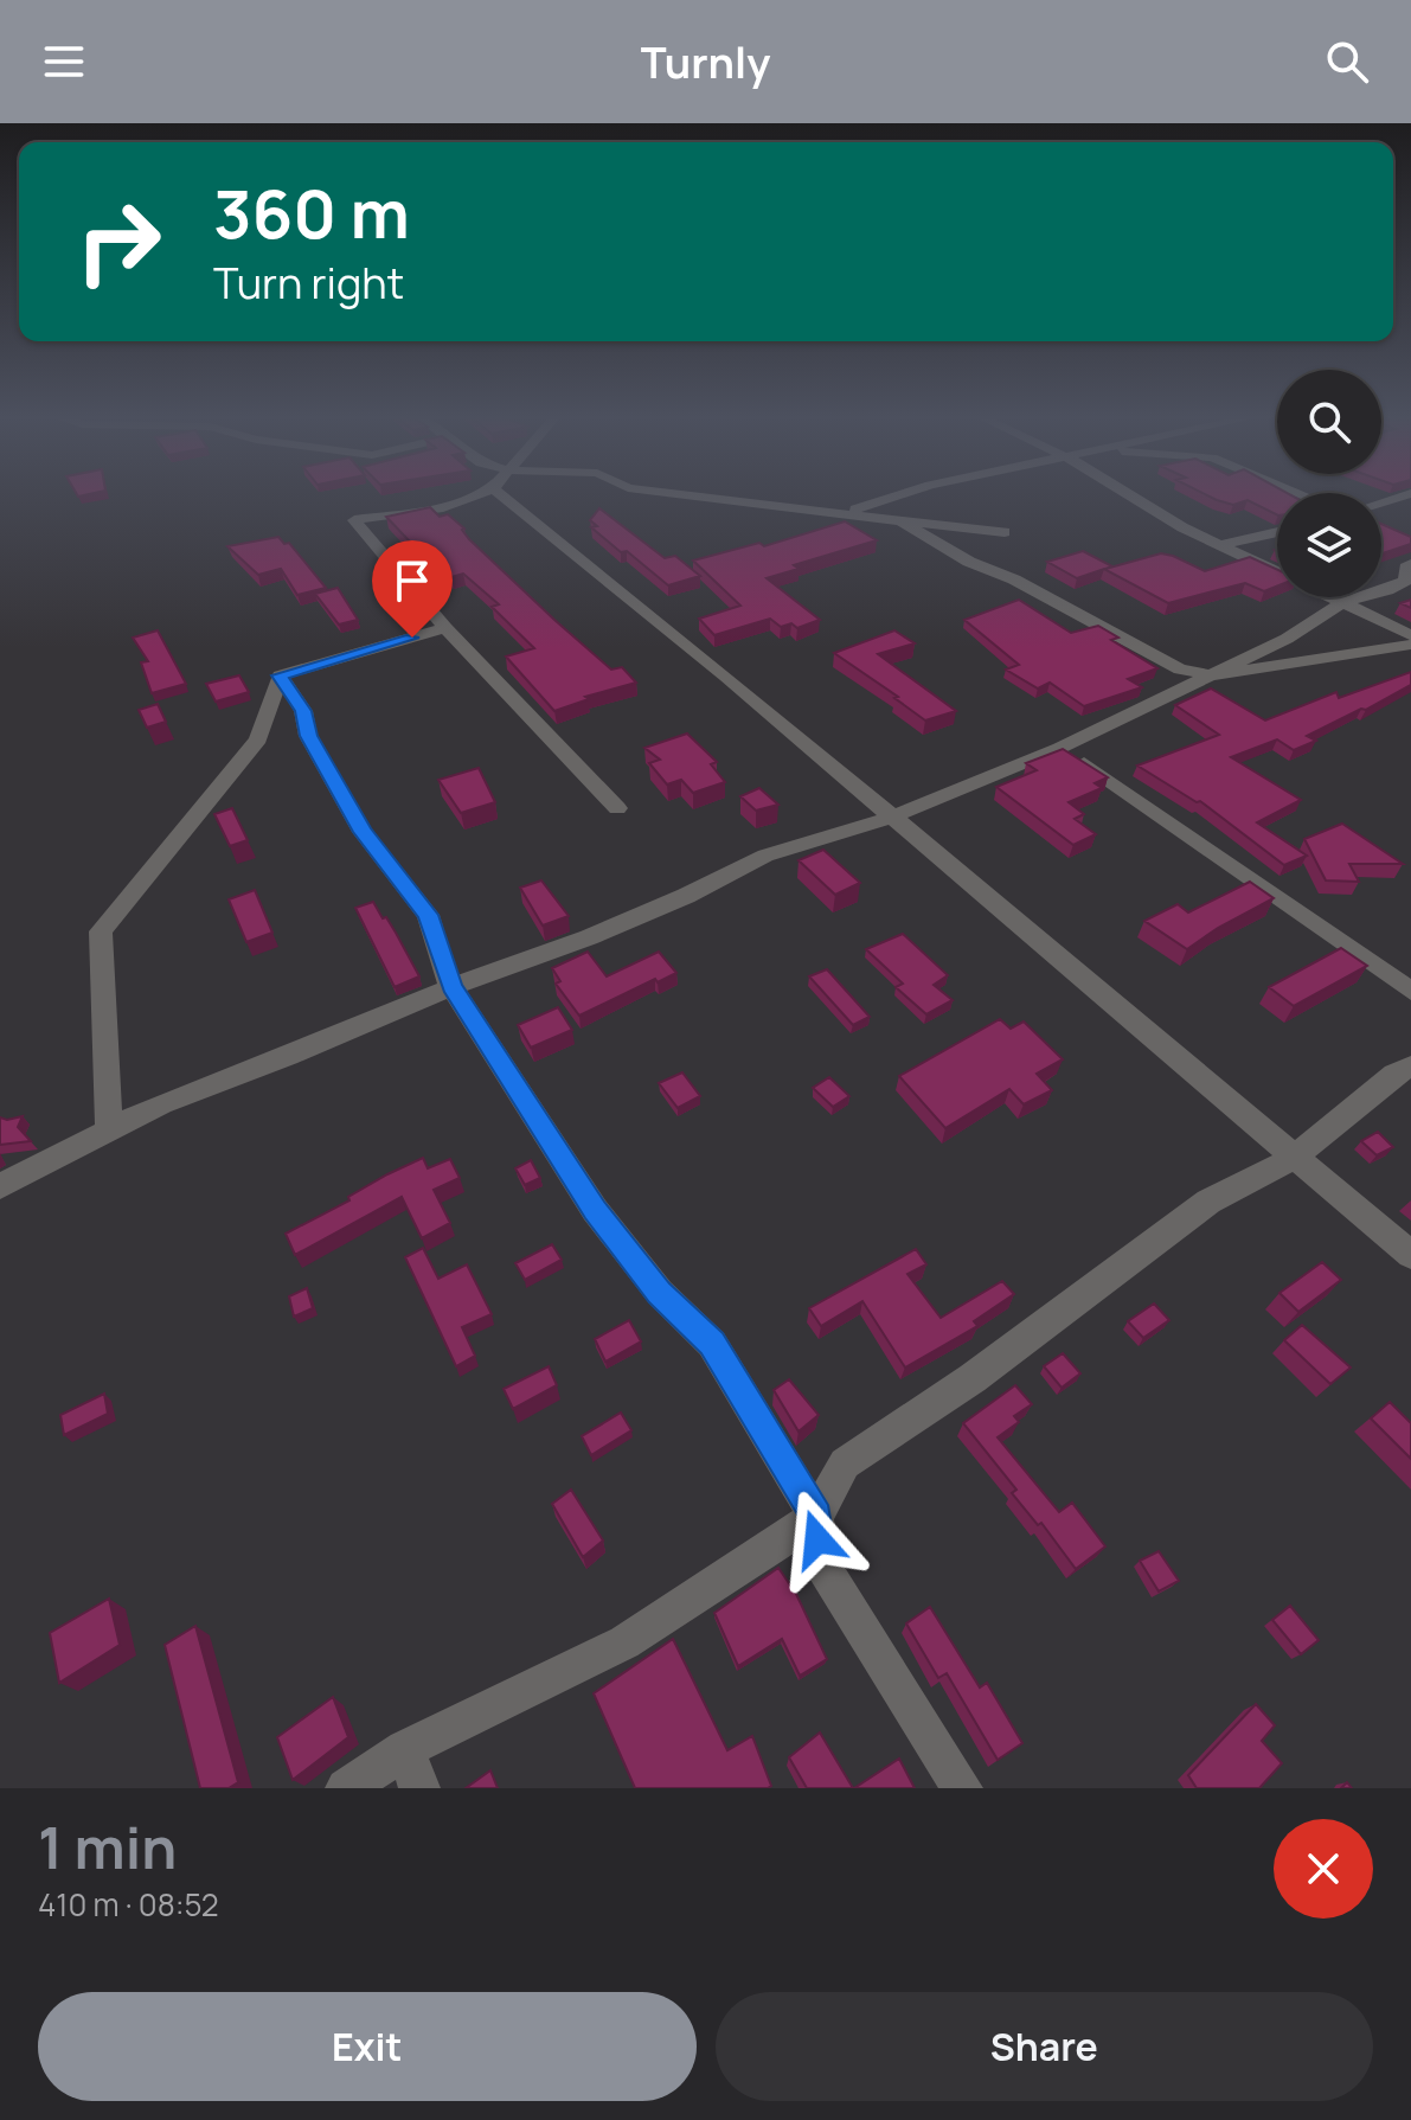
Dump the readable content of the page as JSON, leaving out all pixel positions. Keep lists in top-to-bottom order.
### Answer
{
  "page": {
    "header": "Turnly",
    "turn": ["360 m", "Turn right"],
    "heading": ["1 min", "410 m · 08:52"],
    "buttons": ["Exit", "Share"]
  }
}
